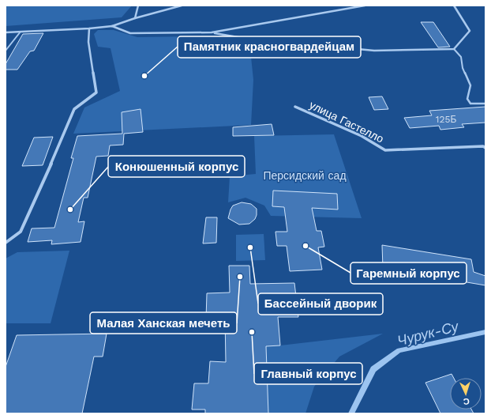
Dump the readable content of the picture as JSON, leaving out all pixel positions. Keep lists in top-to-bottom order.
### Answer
{
  "streets": {
    "street": ["улица Гастелло"]
  },
  "water": ["Чурук-Су"],
  "parks": ["Персидский сад"],
  "places": [
    "Памятник красногвардейцам",
    "Конюшенный корпус",
    "Гаремный корпус",
    "Бассейный дворик",
    "Малая Ханская мечеть",
    "Главный корпус"
  ],
  "house_numbers": ["125Б"],
  "north": "bottom"
}
